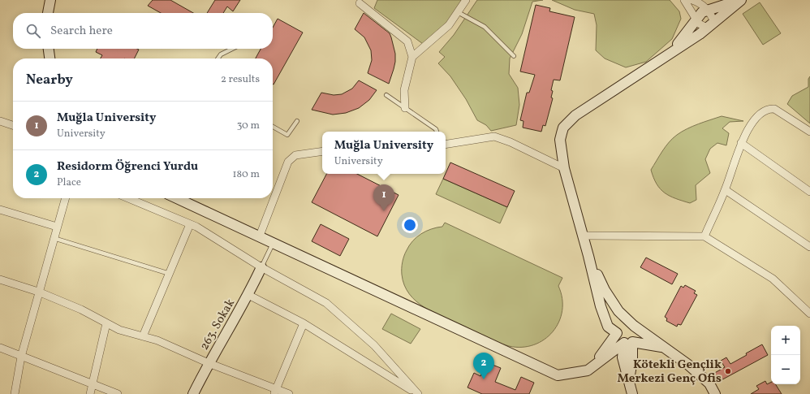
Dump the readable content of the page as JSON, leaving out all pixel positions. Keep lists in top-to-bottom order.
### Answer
{
  "streets": {
    "street": ["263. Sokak"]
  },
  "places": ["Kötekli Gençlik Merkezi Genç Ofis"],
  "page": {
    "search": "Search here",
    "heading": ["Nearby", "2 results"],
    "list": [
      {
        "mark": "1",
        "name": "Muğla University",
        "note": "University",
        "value": "30 m"
      },
      {
        "mark": "2",
        "name": "Residorm Öğrenci Yurdu",
        "note": "Place",
        "value": "180 m"
      }
    ],
    "popup": ["Muğla University", "University"],
    "pins": ["1", "2"],
    "map_buttons": ["+", "−"]
  }
}
